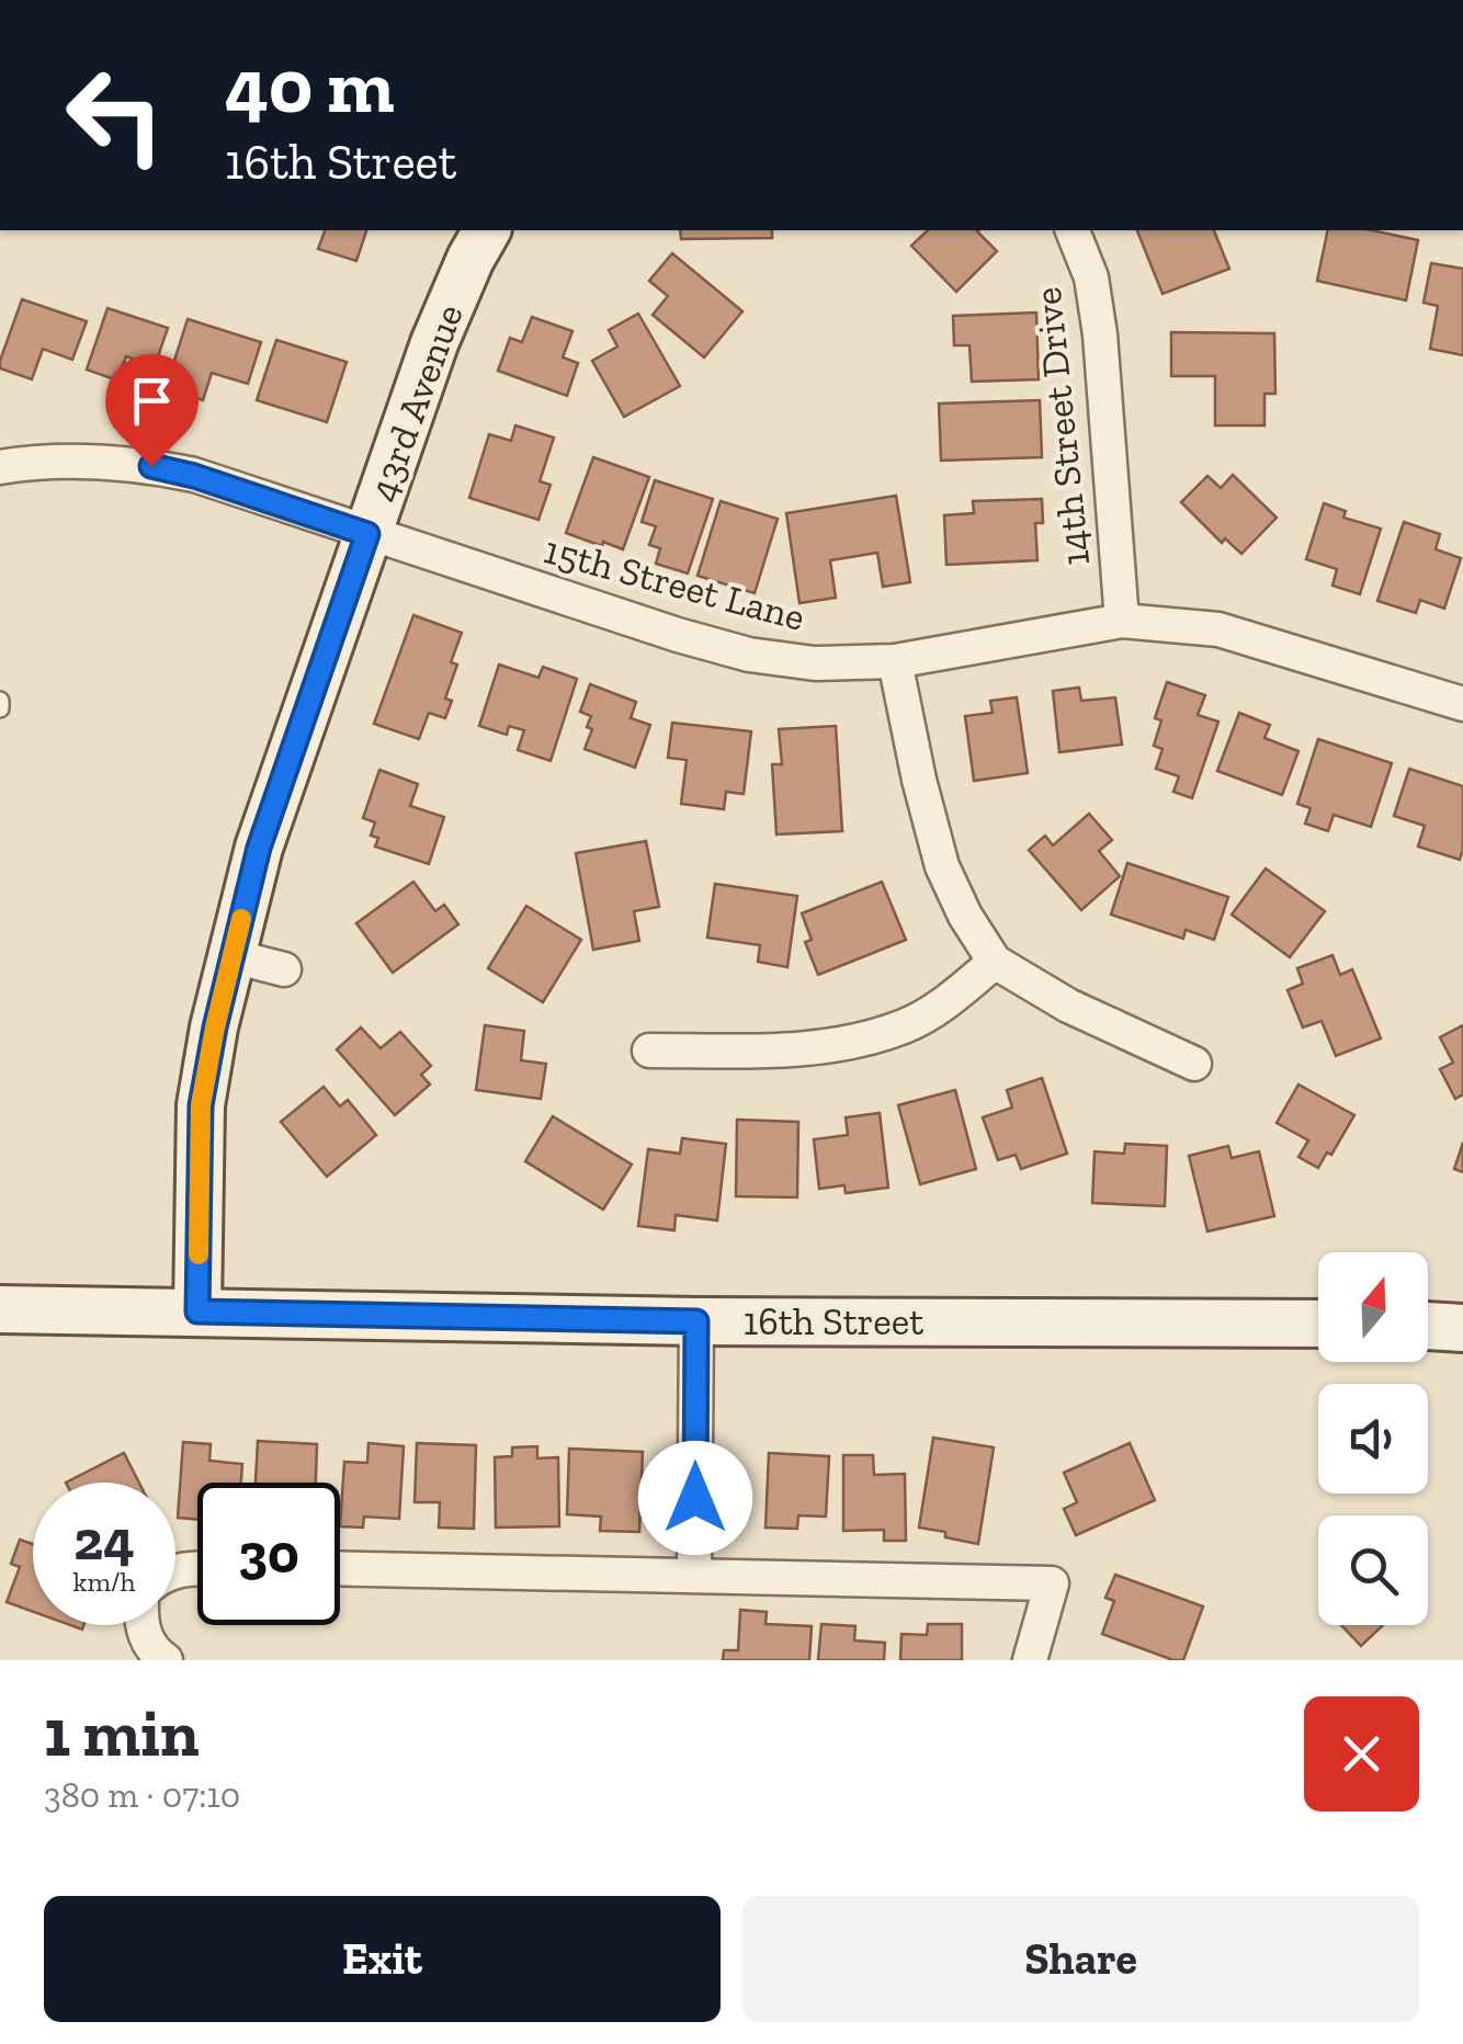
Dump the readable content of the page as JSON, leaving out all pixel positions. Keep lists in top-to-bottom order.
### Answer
{
  "streets": {
    "main road": ["43rd Avenue", "16th Street"],
    "street": ["14th Street Drive", "15th Street Lane"]
  },
  "crossings": [
    ["43rd Avenue", "15th Street Lane"],
    ["43rd Avenue", "16th Street"],
    ["14th Street Drive", "15th Street Lane"]
  ],
  "north": "top",
  "page": {
    "turn": ["40 m", "16th Street"],
    "speed": "24 km/h",
    "limit": "30",
    "heading": ["1 min", "380 m · 07:10"],
    "buttons": ["Exit", "Share"]
  }
}
